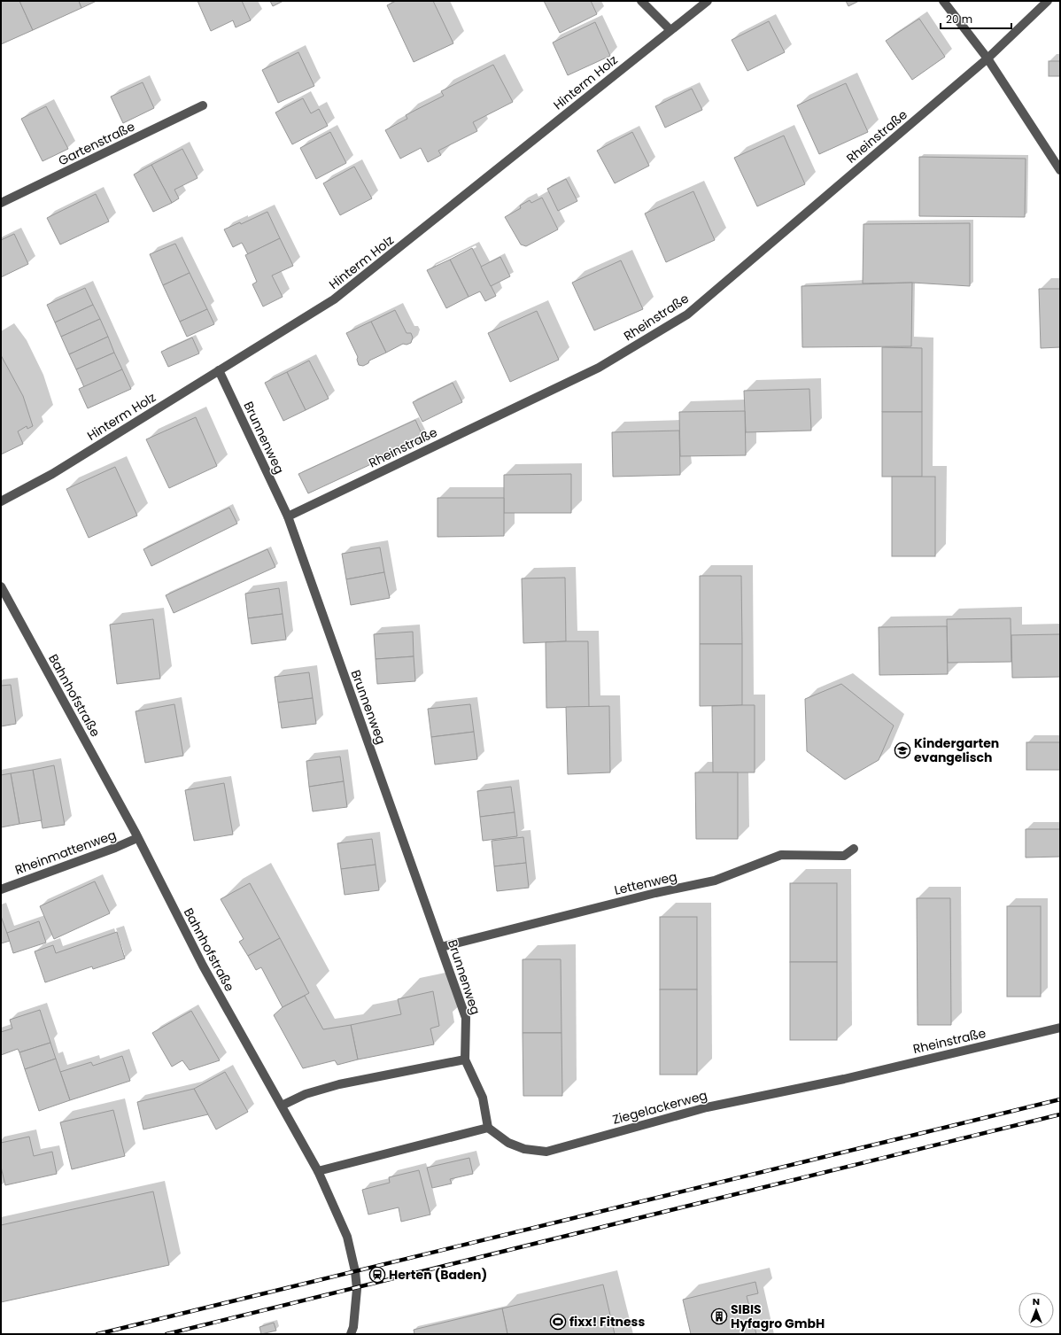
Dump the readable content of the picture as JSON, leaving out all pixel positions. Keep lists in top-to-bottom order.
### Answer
{
  "streets": {
    "street": [
      "Hinterm Holz",
      "Rheinstraße",
      "Gartenstraße",
      "Brunnenweg",
      "Bahnhofstraße",
      "Rheinmattenweg",
      "Lettenweg",
      "Ziegelackerweg"
    ]
  },
  "crossings": [
    ["Hinterm Holz", "Brunnenweg"],
    ["Rheinstraße", "Brunnenweg"],
    ["Rheinstraße", "Ziegelackerweg"],
    ["Brunnenweg", "Lettenweg"],
    ["Bahnhofstraße", "Rheinmattenweg"]
  ],
  "places": {
    "school or university": ["Kindergarten evangelisch"],
    "station": ["Herten (Baden)"],
    "building": ["SIBIS Hyfagro GmbH"],
    "sports": ["fixx! Fitness"]
  },
  "scale_bar": "20 m",
  "north": "top"
}
